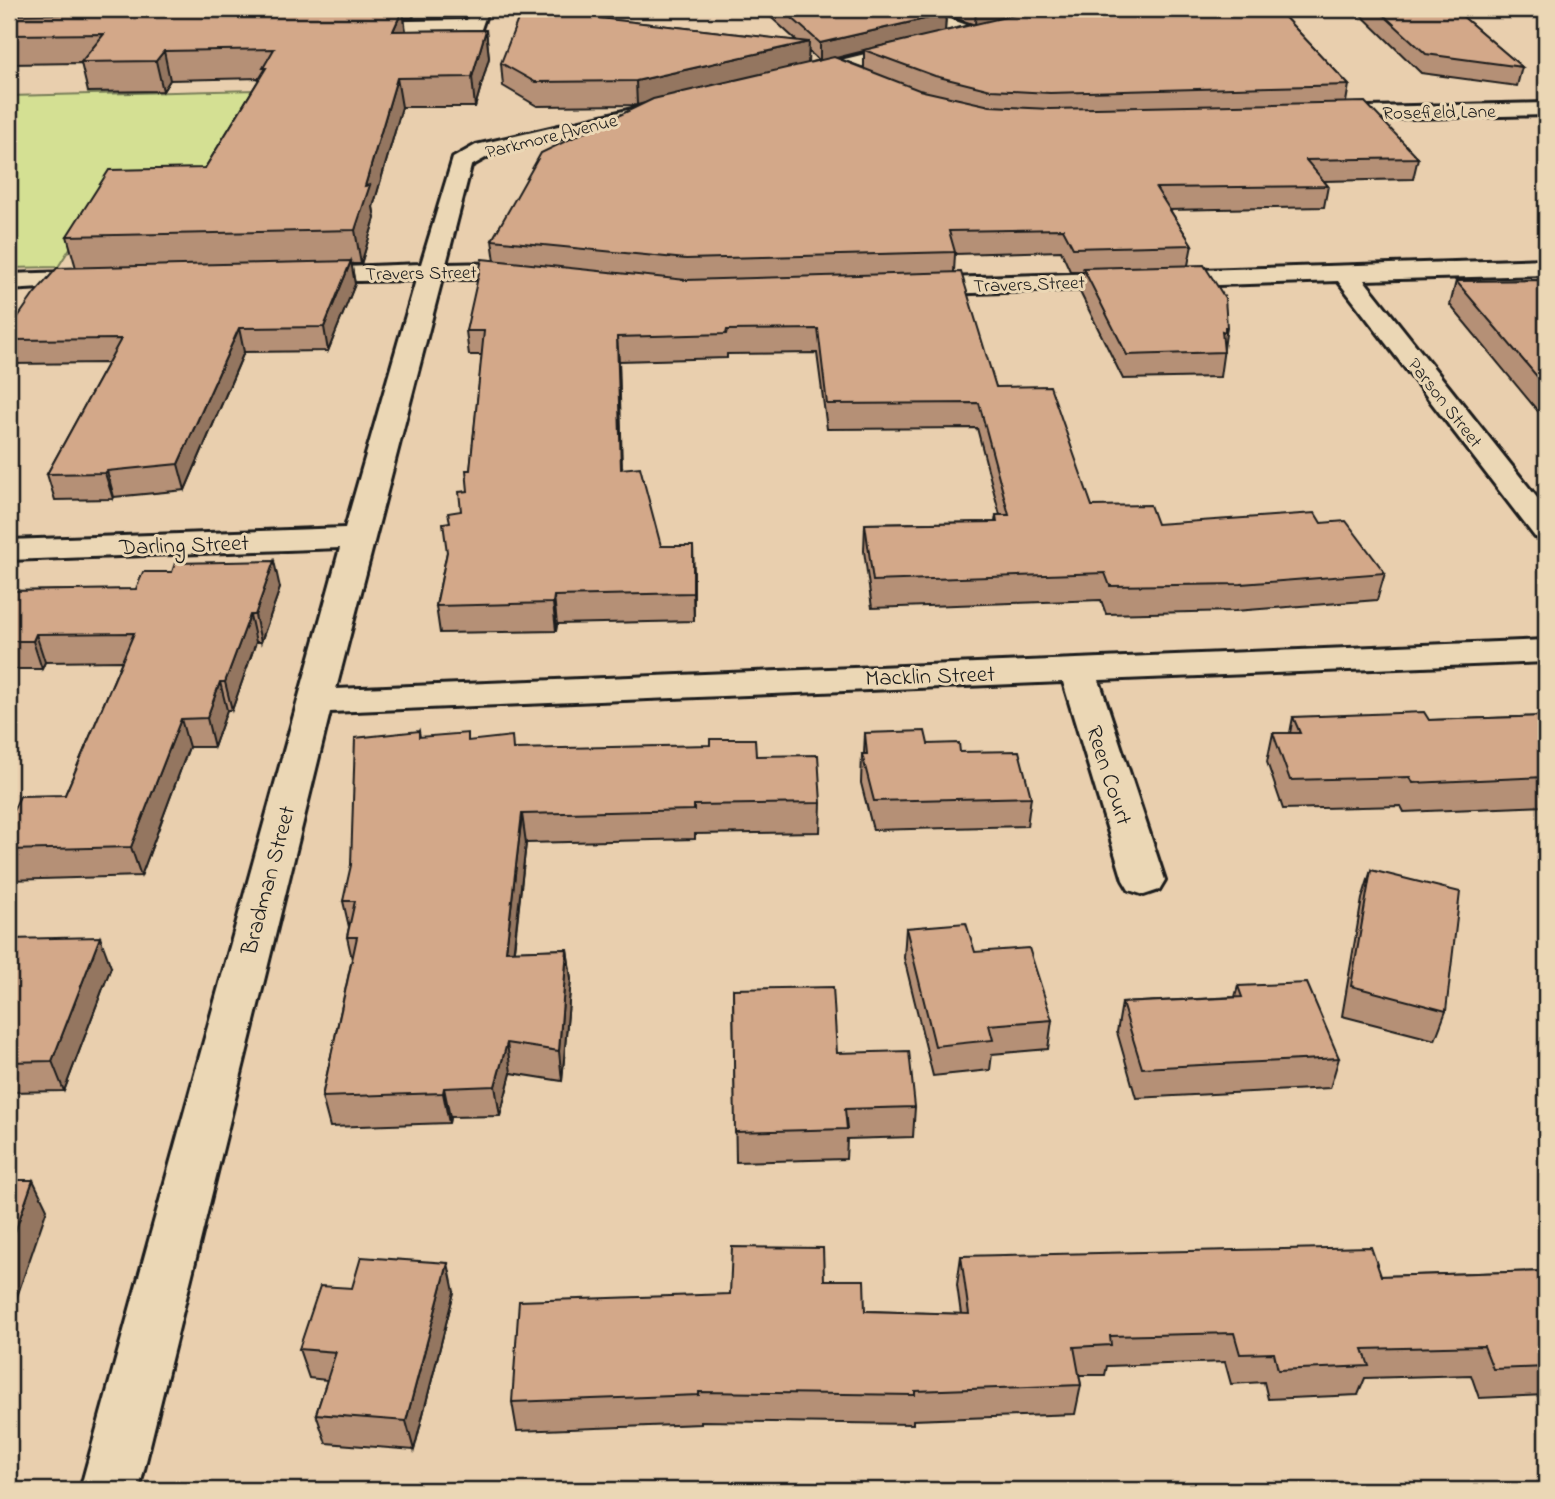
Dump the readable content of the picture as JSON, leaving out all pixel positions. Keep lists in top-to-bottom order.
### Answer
{
  "streets": {
    "street": [
      "Rosefield Lane",
      "Parkmore Avenue",
      "Travers Street",
      "Parson Street",
      "Darling Street",
      "Macklin Street",
      "Reen Court",
      "Bradman Street"
    ]
  },
  "crossings": [
    ["Parkmore Avenue", "Travers Street"],
    ["Parkmore Avenue", "Bradman Street"],
    ["Travers Street", "Parson Street"],
    ["Travers Street", "Bradman Street"],
    ["Darling Street", "Bradman Street"],
    ["Macklin Street", "Reen Court"],
    ["Macklin Street", "Bradman Street"]
  ]
}
